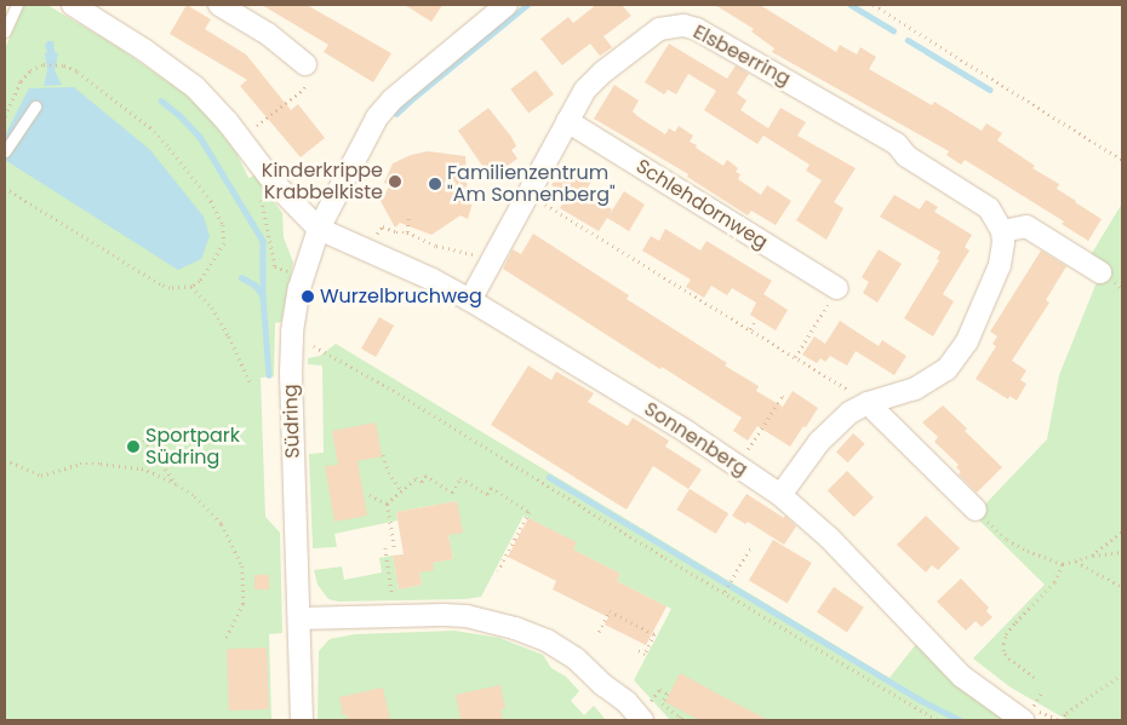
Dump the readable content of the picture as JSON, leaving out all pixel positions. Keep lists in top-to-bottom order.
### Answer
{
  "streets": {
    "street": [
      "Elsbeerring",
      "Schlehdornweg",
      "Südring",
      "Sonnenberg"
    ]
  },
  "crossings": [
    ["Elsbeerring", "Schlehdornweg"],
    ["Elsbeerring", "Sonnenberg"],
    ["Südring", "Sonnenberg"]
  ],
  "places": [
    "Kinderkrippe Krabbelkiste",
    "Familienzentrum \"Am Sonnenberg\"",
    "Wurzelbruchweg",
    "Sportpark Südring"
  ]
}
